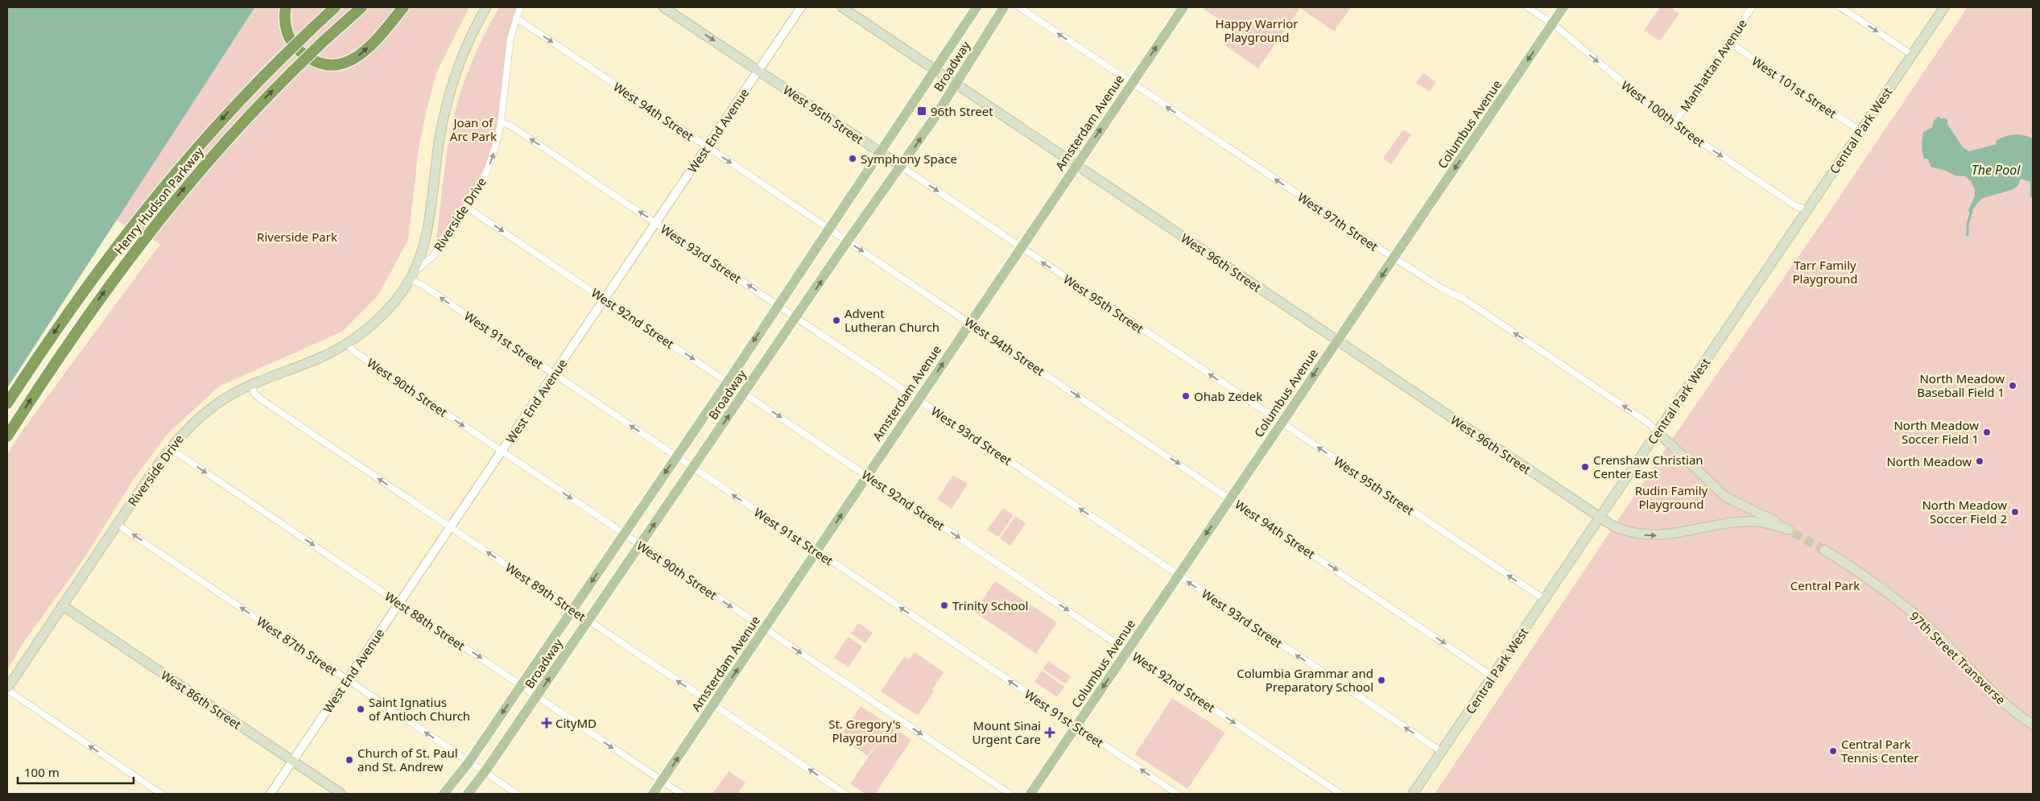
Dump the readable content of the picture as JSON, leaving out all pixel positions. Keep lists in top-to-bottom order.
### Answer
{
  "streets": {
    "highway": ["Henry Hudson Parkway"],
    "main road": [
      "Broadway",
      "West 95th Street",
      "Amsterdam Avenue",
      "Columbus Avenue",
      "Central Park West",
      "Riverside Drive",
      "West 96th Street",
      "97th Street Transverse",
      "West 86th Street"
    ],
    "street": [
      "Manhattan Avenue",
      "West 101st Street",
      "West 94th Street",
      "West 100th Street",
      "West End Avenue",
      "West 97th Street",
      "West 93rd Street",
      "West 92nd Street",
      "West 91st Street",
      "West 90th Street",
      "West 89th Street",
      "West 88th Street",
      "West 87th Street"
    ]
  },
  "crossings": [
    ["Manhattan Avenue", "West 101st Street"],
    ["Manhattan Avenue", "West 100th Street"],
    ["Broadway", "West 94th Street"],
    ["Broadway", "West 95th Street"],
    ["Broadway", "West 93rd Street"],
    ["Broadway", "West 96th Street"],
    ["Broadway", "West 92nd Street"],
    ["Broadway", "West 91st Street"],
    ["Broadway", "West 90th Street"],
    ["Broadway", "West 89th Street"],
    ["Broadway", "West 88th Street"],
    ["Broadway", "West 87th Street"],
    ["West 101st Street", "Central Park West"],
    ["West 94th Street", "Amsterdam Avenue"],
    ["West 94th Street", "Columbus Avenue"],
    ["West 94th Street", "West End Avenue"],
    ["West 94th Street", "Central Park West"],
    ["West 94th Street", "Riverside Drive"],
    ["West 100th Street", "Columbus Avenue"],
    ["West 100th Street", "Central Park West"],
    ["West 95th Street", "Amsterdam Avenue"],
    ["West 95th Street", "Columbus Avenue"],
    ["West 95th Street", "West End Avenue"],
    ["West 95th Street", "Central Park West"],
    ["Amsterdam Avenue", "West 97th Street"],
    ["Amsterdam Avenue", "West 93rd Street"],
    ["Amsterdam Avenue", "West 96th Street"],
    ["Amsterdam Avenue", "West 92nd Street"],
    ["Amsterdam Avenue", "West 91st Street"],
    ["Amsterdam Avenue", "West 90th Street"],
    ["Amsterdam Avenue", "West 89th Street"],
    ["Amsterdam Avenue", "West 88th Street"],
    ["Columbus Avenue", "West 97th Street"],
    ["Columbus Avenue", "West 93rd Street"],
    ["Columbus Avenue", "West 96th Street"],
    ["Columbus Avenue", "West 92nd Street"],
    ["Columbus Avenue", "West 91st Street"],
    ["West End Avenue", "West 93rd Street"],
    ["West End Avenue", "West 92nd Street"],
    ["West End Avenue", "West 91st Street"],
    ["West End Avenue", "West 90th Street"],
    ["West End Avenue", "West 89th Street"],
    ["West End Avenue", "West 88th Street"],
    ["West End Avenue", "West 87th Street"],
    ["West End Avenue", "West 86th Street"],
    ["Central Park West", "West 97th Street"],
    ["Central Park West", "West 93rd Street"],
    ["Central Park West", "West 96th Street"],
    ["Riverside Drive", "West 93rd Street"],
    ["Riverside Drive", "West 92nd Street"],
    ["Riverside Drive", "West 91st Street"],
    ["Riverside Drive", "West 90th Street"],
    ["Riverside Drive", "West 89th Street"],
    ["Riverside Drive", "West 88th Street"],
    ["Riverside Drive", "West 87th Street"],
    ["Riverside Drive", "West 86th Street"]
  ],
  "one_way": [
    "West 94th Street",
    "West 100th Street",
    "Amsterdam Avenue",
    "Columbus Avenue",
    "West 97th Street",
    "West 93rd Street",
    "West 92nd Street",
    "West 91st Street",
    "West 90th Street",
    "West 89th Street",
    "West 88th Street",
    "West 87th Street"
  ],
  "water": ["The Pool"],
  "parks": [
    "Happy Warrior Playground",
    "Joan of Arc Park",
    "Riverside Park",
    "Tarr Family Playground",
    "Rudin Family Playground",
    "Central Park",
    "St. Gregory's Playground"
  ],
  "places": {
    "transit": ["96th Street"],
    "other": [
      "Symphony Space",
      "Advent Lutheran Church",
      "North Meadow Baseball Field 1",
      "Ohab Zedek",
      "North Meadow Soccer Field 1",
      "North Meadow",
      "Crenshaw Christian Center East",
      "North Meadow Soccer Field 2",
      "Trinity School",
      "Columbia Grammar and Preparatory School",
      "Saint Ignatius of Antioch Church",
      "Central Park Tennis Center",
      "Church of St. Paul and St. Andrew"
    ],
    "health": ["CityMD", "Mount Sinai Urgent Care"]
  },
  "scale_bar": "100 m"
}
